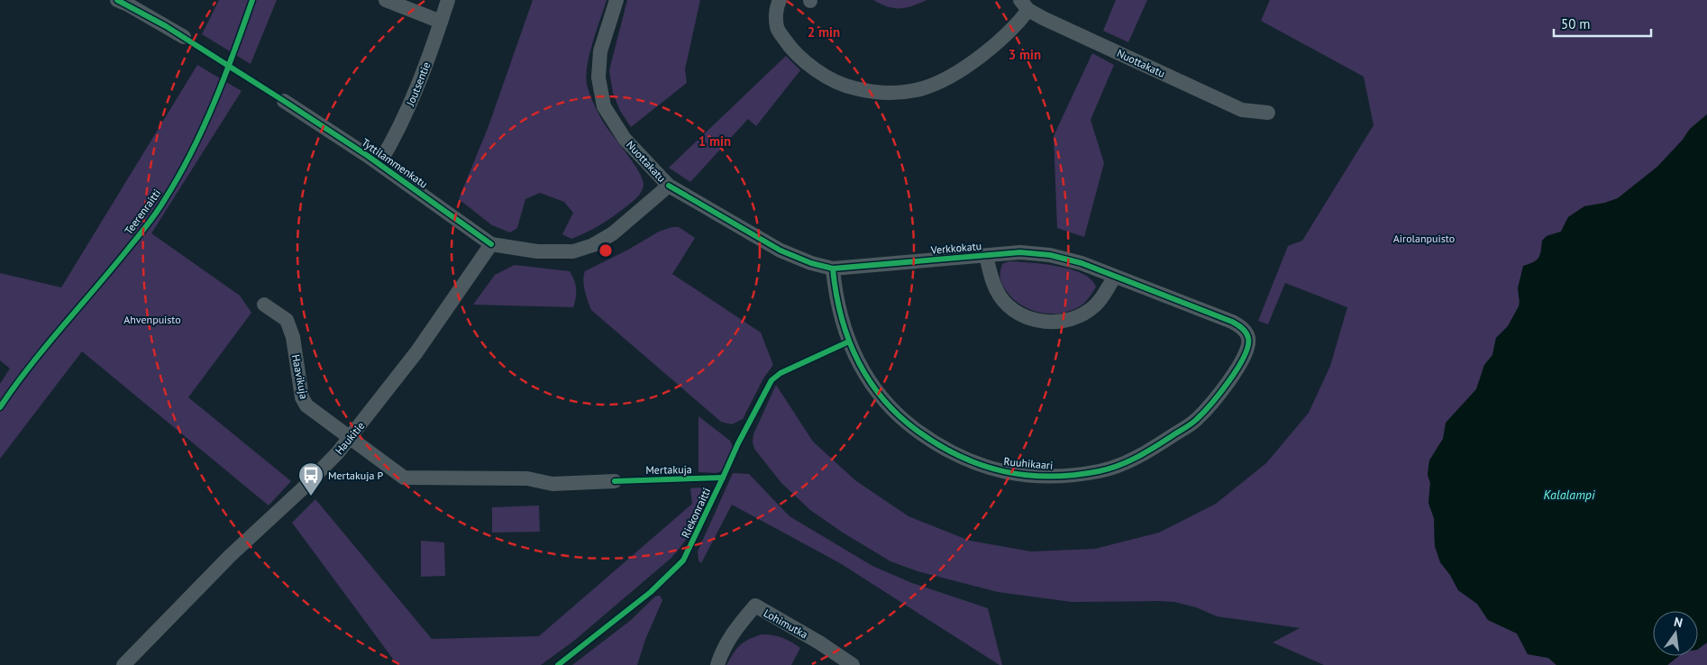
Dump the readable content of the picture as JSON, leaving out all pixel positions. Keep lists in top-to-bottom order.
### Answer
{
  "streets": {
    "street": [
      "Nuottakatu",
      "Joutsentie",
      "Tyttilammenkatu",
      "Verkkokatu",
      "Haavikuja",
      "Haukitie",
      "Ruuhikaari",
      "Lohimutka"
    ],
    "cycle path": ["Teerenraitti", "Mertakuja", "Riekonraitti"]
  },
  "crossings": [
    ["Nuottakatu", "Tyttilammenkatu"],
    ["Nuottakatu", "Verkkokatu"],
    ["Nuottakatu", "Haukitie"],
    ["Joutsentie", "Tyttilammenkatu"],
    ["Tyttilammenkatu", "Haukitie"],
    ["Verkkokatu", "Ruuhikaari"],
    ["Haavikuja", "Haukitie"]
  ],
  "water": ["Kalalampi"],
  "parks": ["Airolanpuisto", "Ahvenpuisto"],
  "places": {
    "bus stop": ["Mertakuja P"]
  },
  "scale_bar": "50 m",
  "north": "top",
  "rings": ["2 min", "3 min", "1 min"]
}
